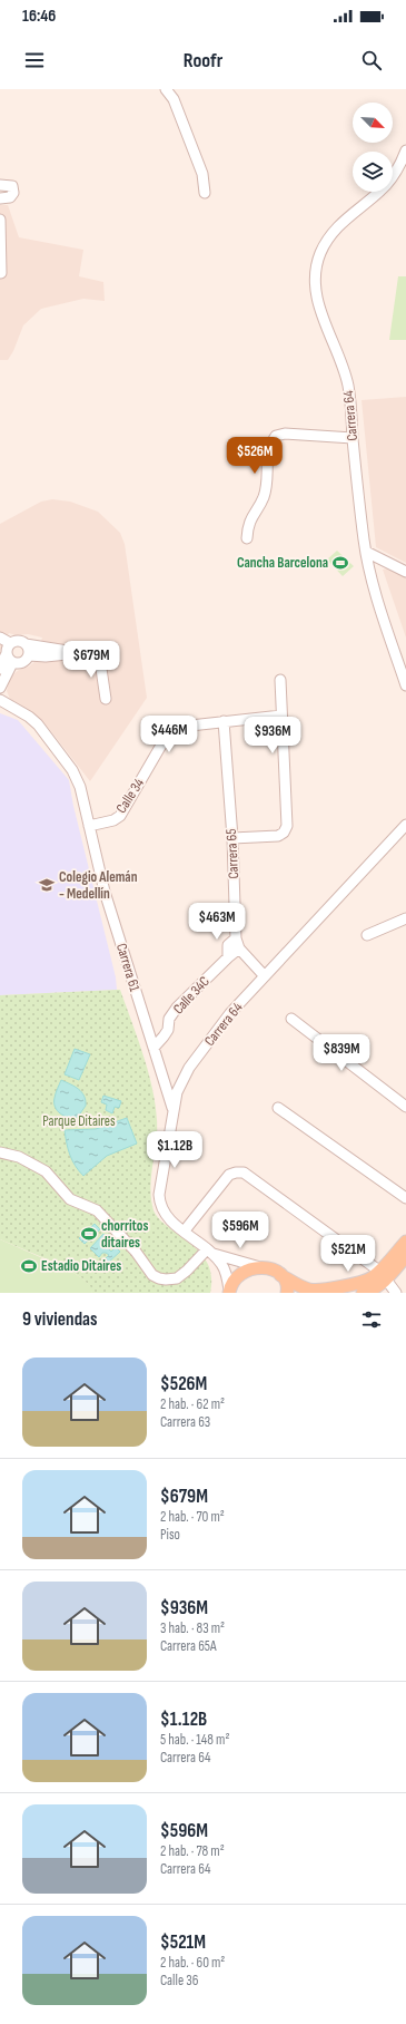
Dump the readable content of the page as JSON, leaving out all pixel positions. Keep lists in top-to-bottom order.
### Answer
{
  "streets": {
    "street": [
      "Carrera 64",
      "Calle 34",
      "Carrera 65",
      "Carrera 61",
      "Calle 34C"
    ]
  },
  "crossings": [
    ["Carrera 64", "Carrera 61"],
    ["Calle 34", "Carrera 65"],
    ["Calle 34", "Carrera 61"],
    ["Carrera 65", "Calle 34C"],
    ["Carrera 61", "Calle 34C"]
  ],
  "parks": ["Parque Ditaires"],
  "places": {
    "sports": ["Cancha Barcelona", "chorritos ditaires", "Estadio Ditaires"],
    "school or university": ["Colegio Alemán - Medellín"]
  },
  "north": "bottom right",
  "page": {
    "status": "16:46",
    "header": "Roofr",
    "price": [
      "$526M",
      "$679M",
      "$446M",
      "$936M",
      "$463M",
      "$839M",
      "$1.12B",
      "$596M",
      "$521M"
    ],
    "heading": "9 viviendas",
    "list": [
      {
        "name": "$526M",
        "note": "2 hab. · 62 m² · Carrera 63"
      },
      {
        "name": "$679M",
        "note": "2 hab. · 70 m² · Piso"
      },
      {
        "name": "$936M",
        "note": "3 hab. · 83 m² · Carrera 65A"
      },
      {
        "name": "$1.12B",
        "note": "5 hab. · 148 m² · Carrera 64"
      },
      {
        "name": "$596M",
        "note": "2 hab. · 78 m² · Carrera 64"
      },
      {
        "name": "$521M",
        "note": "2 hab. · 60 m² · Calle 36"
      }
    ]
  }
}
